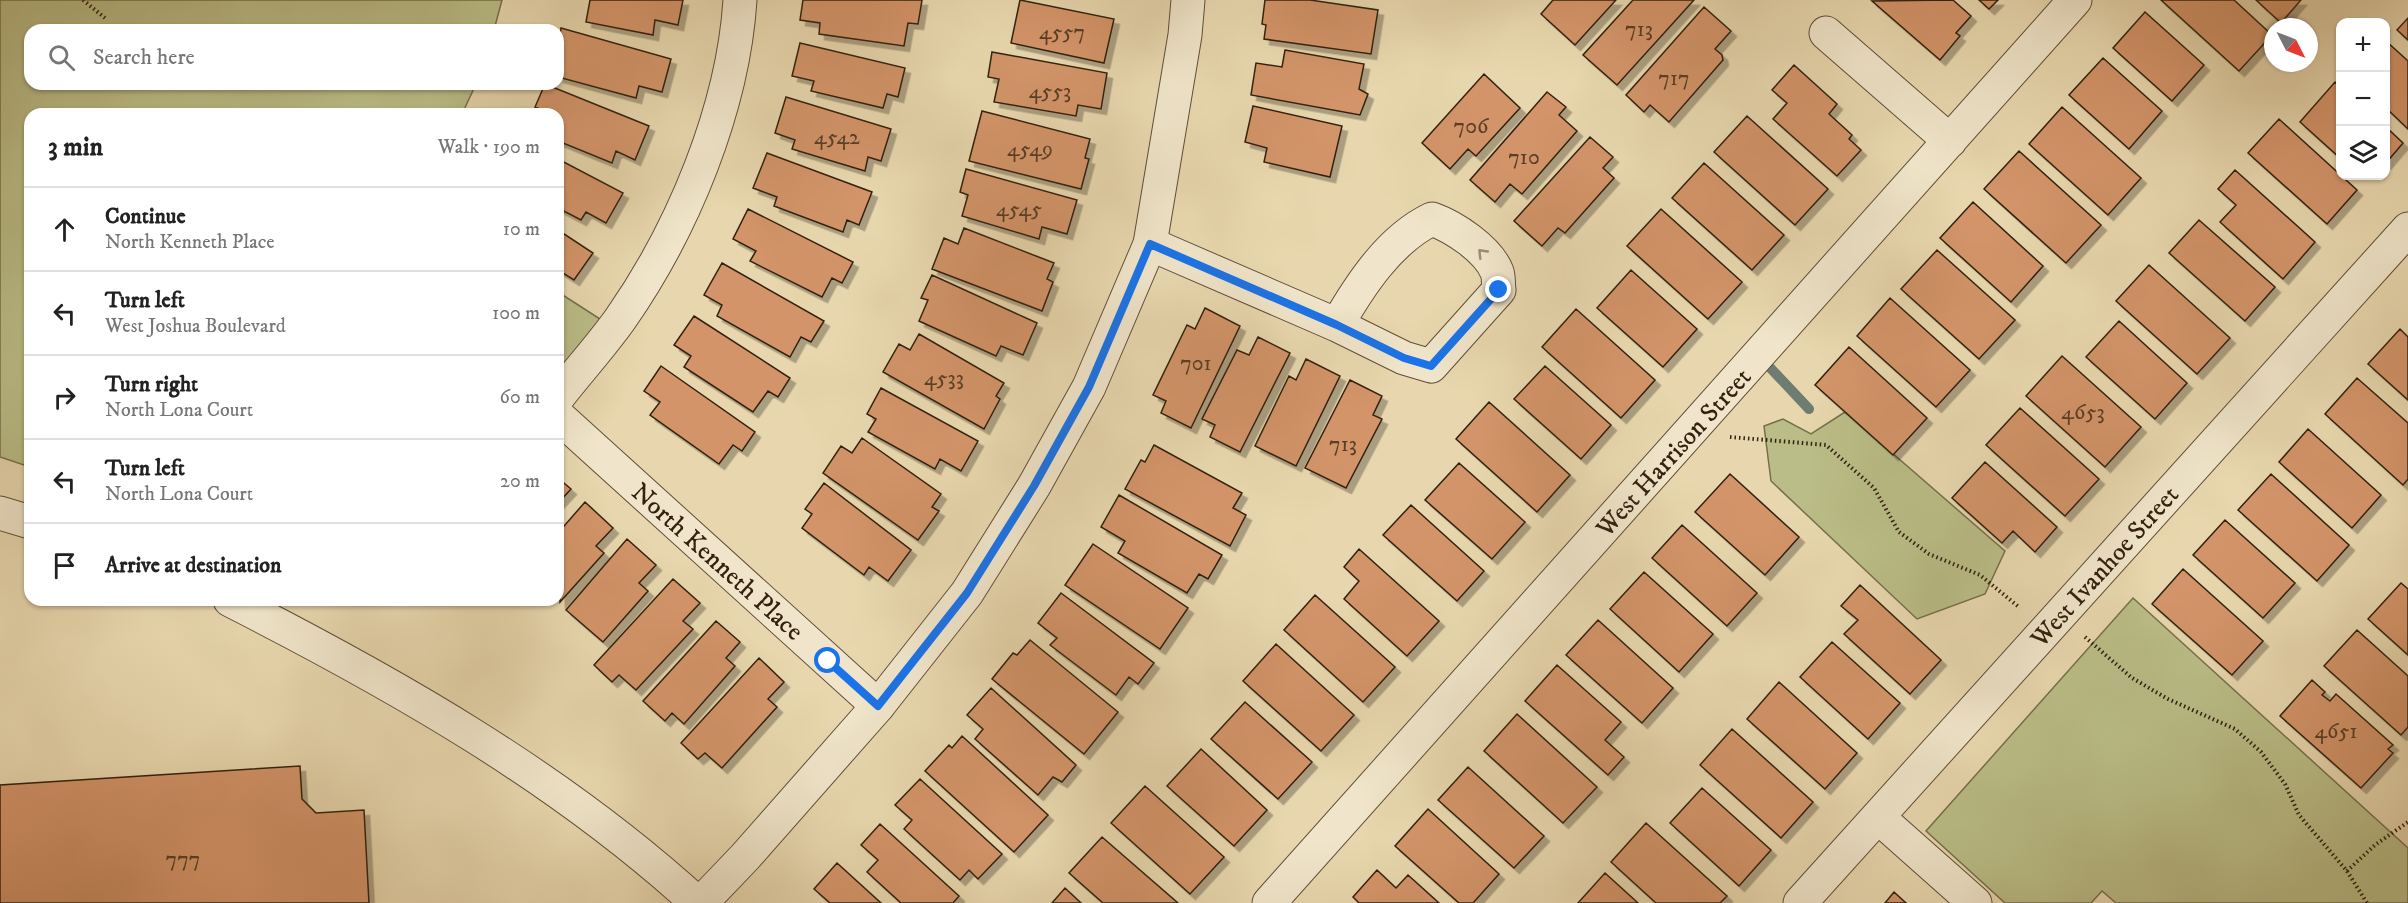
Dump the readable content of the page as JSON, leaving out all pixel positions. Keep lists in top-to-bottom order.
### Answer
{
  "streets": {
    "street": ["West Harrison Street", "North Kenneth Place", "West Ivanhoe Street"]
  },
  "house_numbers": [
    "713",
    "4557",
    "717",
    "4553",
    "706",
    "4542",
    "4549",
    "710",
    "4545",
    "701",
    "4533",
    "4653",
    "713",
    "4651",
    "777"
  ],
  "north": "bottom right",
  "page": {
    "map_buttons": ["+", "−"],
    "search": "Search here",
    "heading": ["3 min", "Walk · 190 m"],
    "list": [
      ["Continue", "North Kenneth Place", "10 m"],
      ["Turn left", "West Joshua Boulevard", "100 m"],
      ["Turn right", "North Lona Court", "60 m"],
      ["Turn left", "North Lona Court", "20 m"],
      "Arrive at destination"
    ]
  }
}
